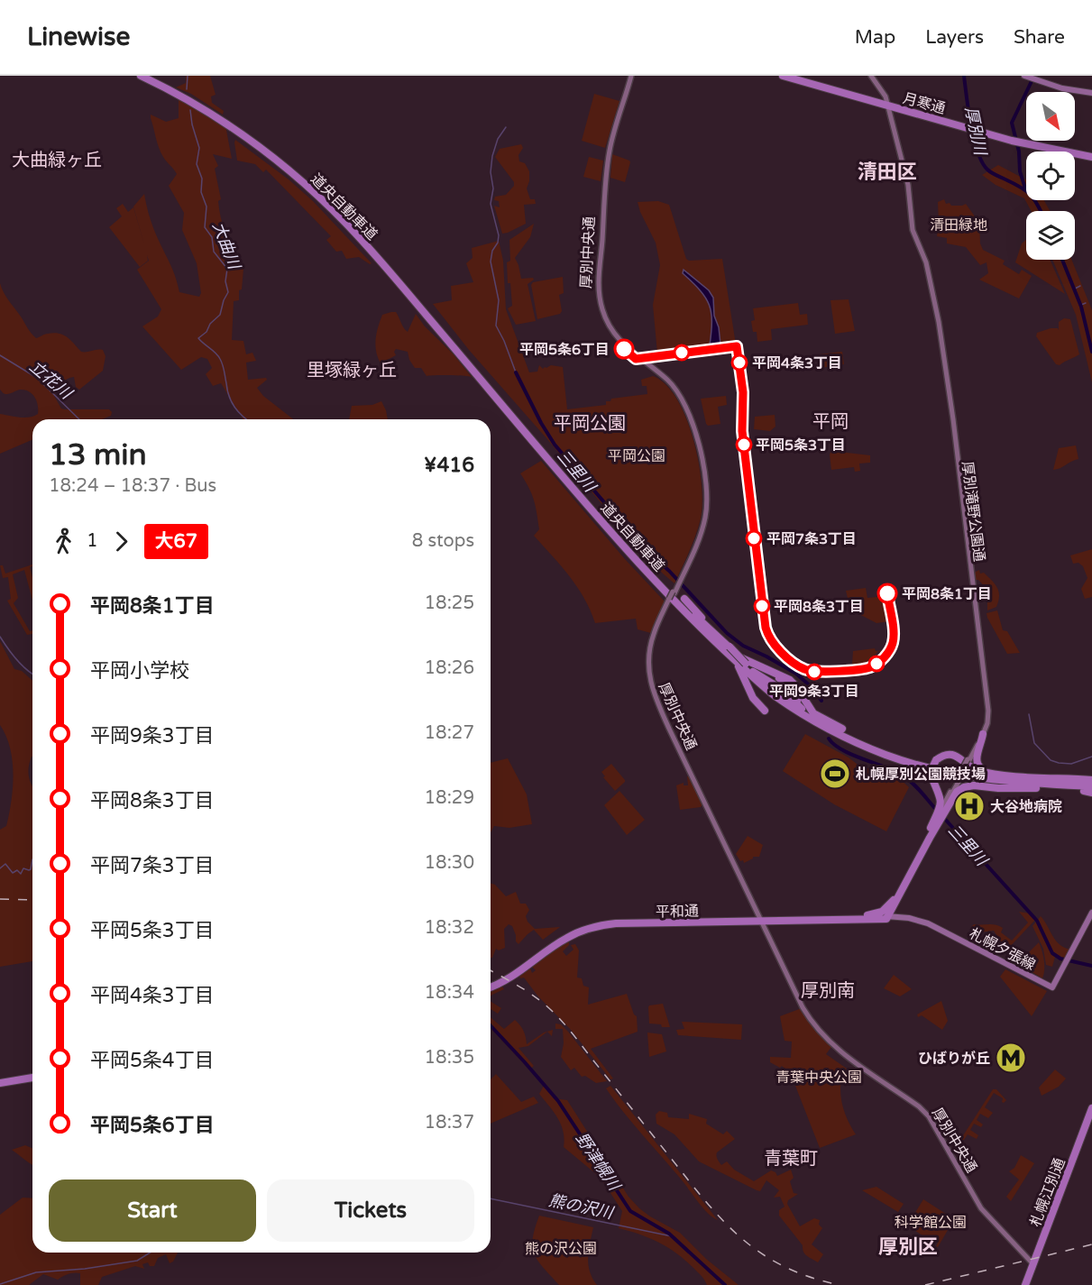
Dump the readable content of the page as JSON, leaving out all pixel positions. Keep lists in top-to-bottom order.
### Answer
{
  "streets": {
    "highway": [
      "月寒通",
      "道央自動車道",
      "平和通",
      "札幌江別通"
    ],
    "main road": ["厚別中央通", "厚別滝野公園通", "札幌夕張線"]
  },
  "crossings": [
    ["月寒通", "厚別滝野公園通"],
    ["厚別中央通", "平和通"],
    ["厚別中央通", "札幌江別通"],
    ["平和通", "札幌夕張線"]
  ],
  "districts": [
    "大曲緑ヶ丘",
    "清田区",
    "里塚緑ヶ丘",
    "平岡",
    "平岡公園",
    "厚別南",
    "青葉町",
    "厚別区"
  ],
  "water": [
    "厚別川",
    "大曲川",
    "立花川",
    "三里川",
    "野津幌川",
    "熊の沢川"
  ],
  "parks": [
    "清田緑地",
    "平岡公園",
    "青葉中央公園",
    "科学館公園",
    "熊の沢公園"
  ],
  "places": {
    "other": [
      "平岡5条6丁目",
      "平岡4条3丁目",
      "平岡5条3丁目",
      "平岡7条3丁目",
      "平岡8条1丁目",
      "平岡8条3丁目",
      "平岡9条3丁目"
    ],
    "sports": ["札幌厚別公園競技場"],
    "hospital": ["大谷地病院"],
    "metro station": ["ひばりが丘"]
  },
  "lines": ["bus line 大67"],
  "north": "bottom right",
  "page": {
    "header": "Linewise",
    "nav": ["Map", "Layers", "Share"],
    "heading": ["13 min", "18:24 – 18:37 · Bus", "¥416"],
    "legs": ["1", "大67", "8 stops"],
    "list": [
      {
        "name": "平岡8条1丁目",
        "value": "18:25"
      },
      {
        "name": "平岡小学校",
        "value": "18:26"
      },
      {
        "name": "平岡9条3丁目",
        "value": "18:27"
      },
      {
        "name": "平岡8条3丁目",
        "value": "18:29"
      },
      {
        "name": "平岡7条3丁目",
        "value": "18:30"
      },
      {
        "name": "平岡5条3丁目",
        "value": "18:32"
      },
      {
        "name": "平岡4条3丁目",
        "value": "18:34"
      },
      {
        "name": "平岡5条4丁目",
        "value": "18:35"
      },
      {
        "name": "平岡5条6丁目",
        "value": "18:37"
      }
    ],
    "buttons": ["Start", "Tickets"]
  }
}
